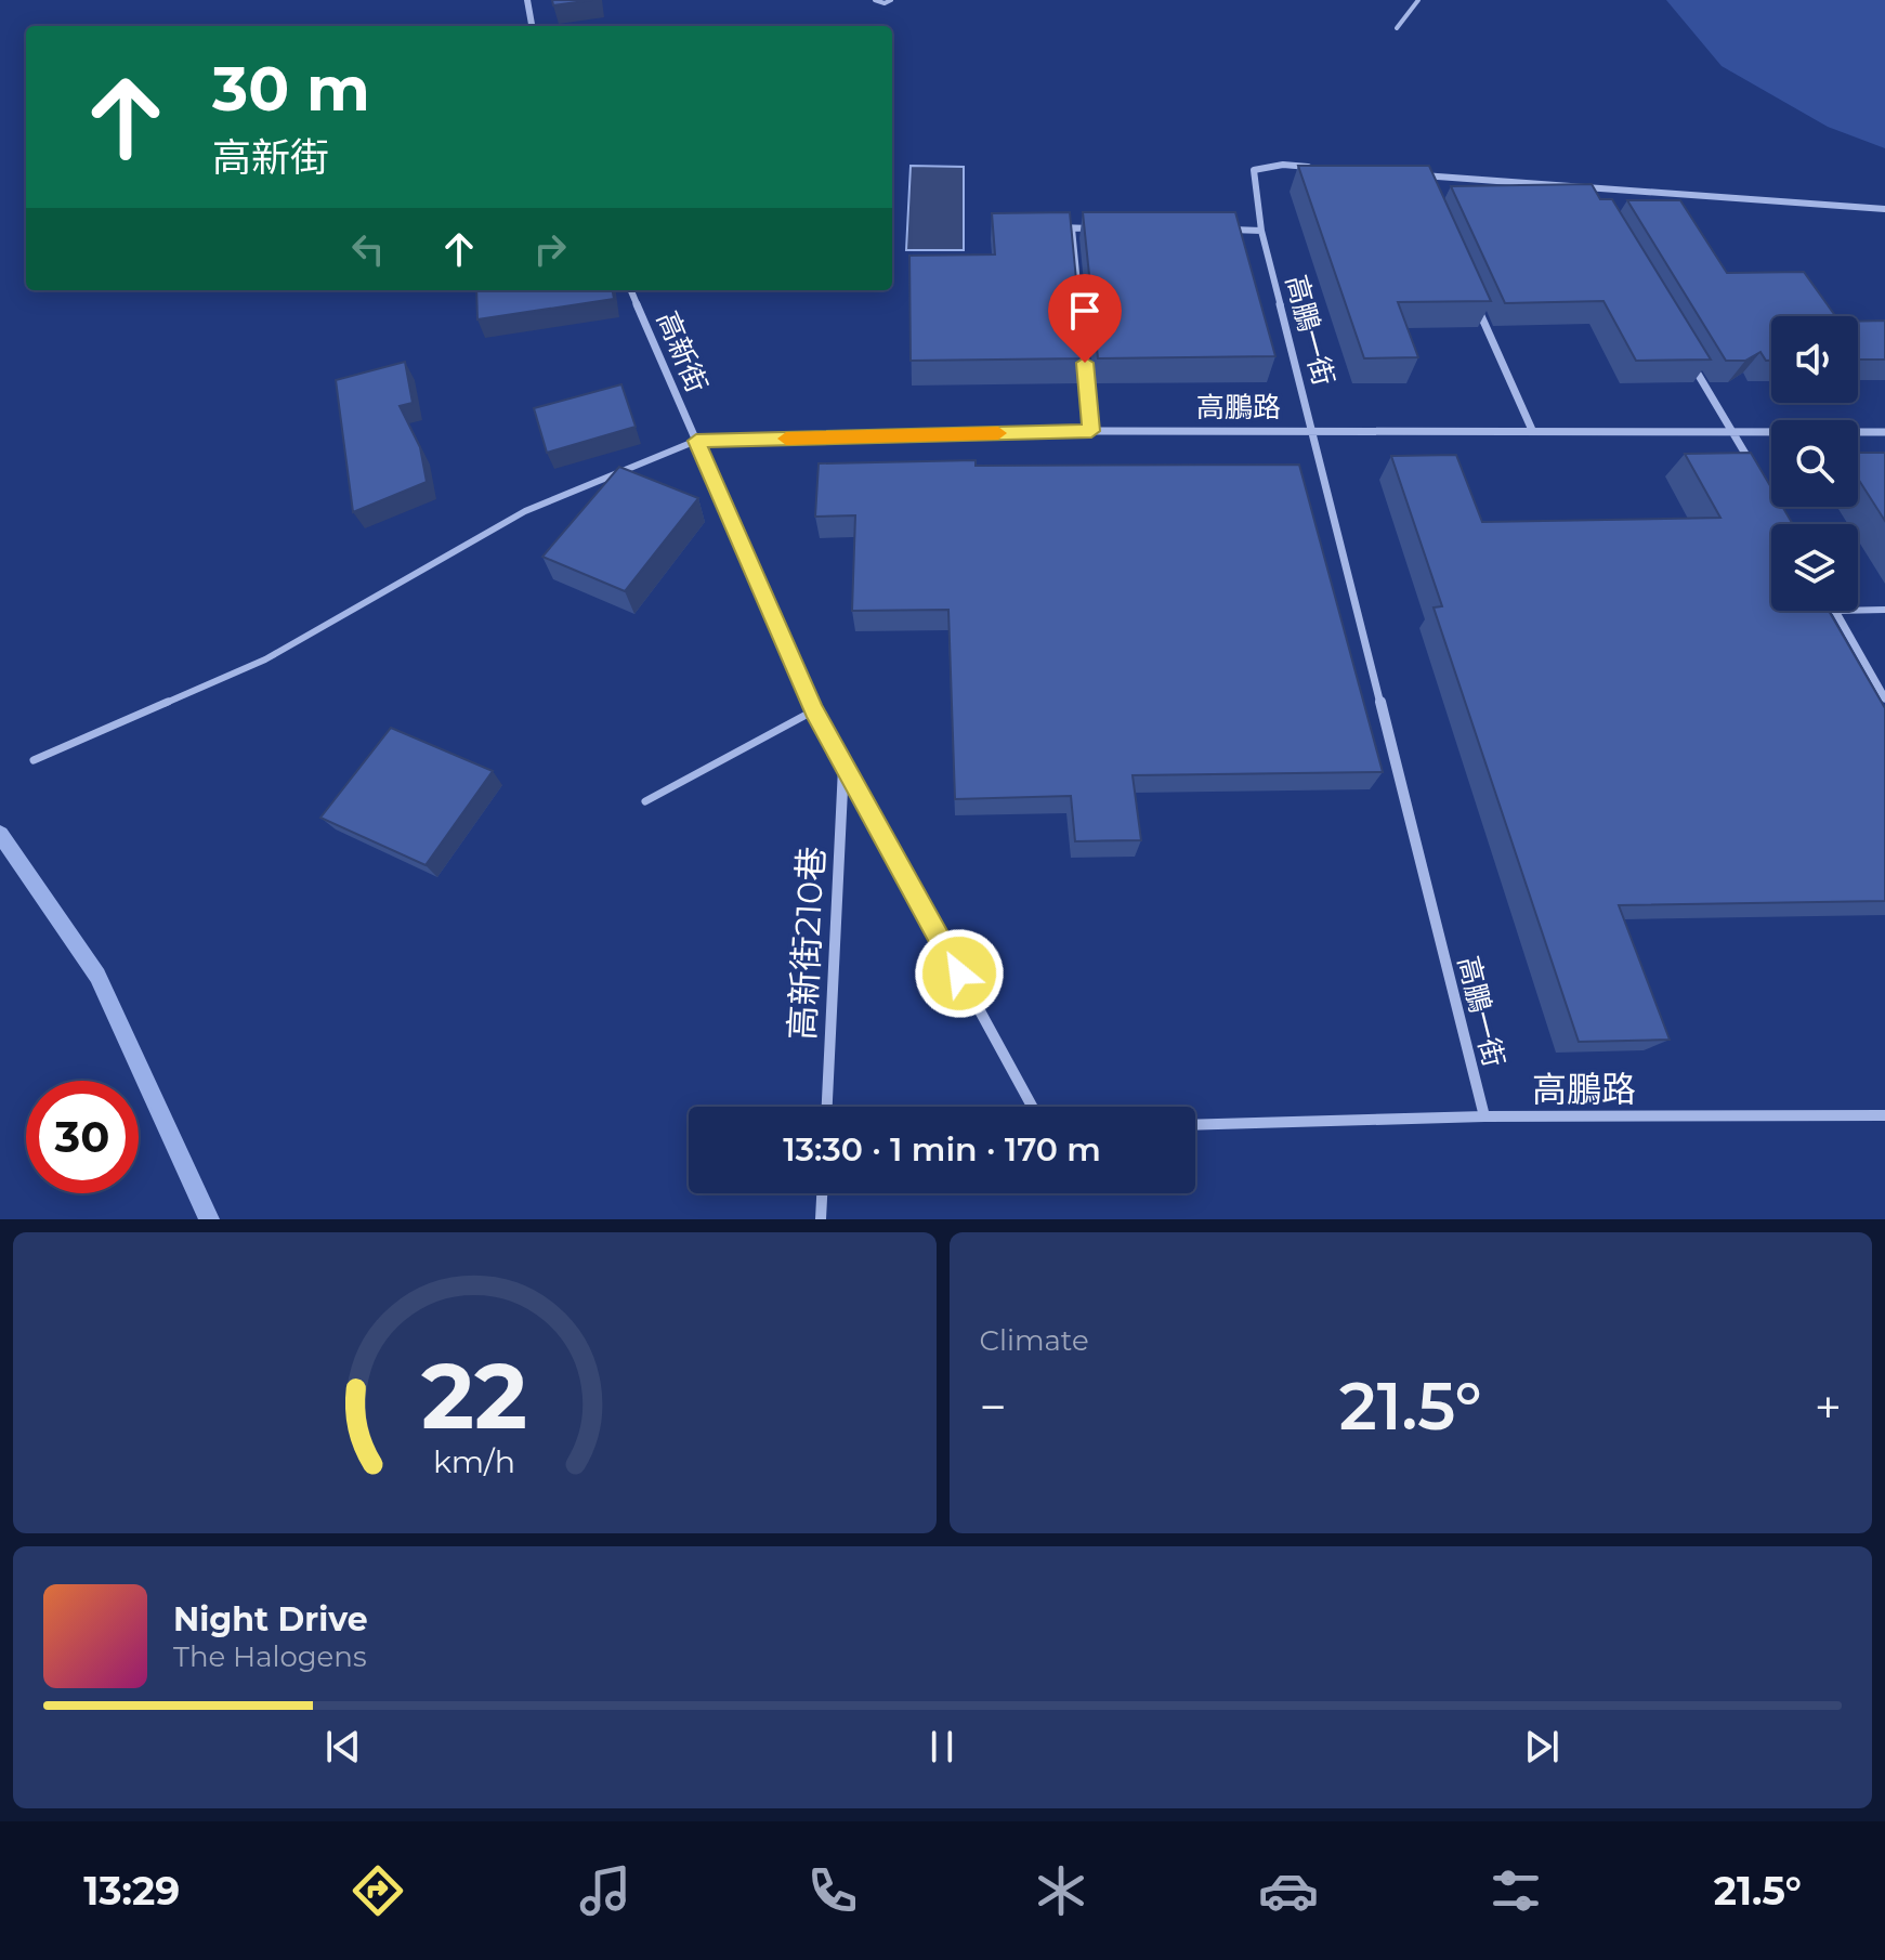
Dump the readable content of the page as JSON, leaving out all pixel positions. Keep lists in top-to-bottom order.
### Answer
{
  "streets": {
    "street": [
      "高鵬一街",
      "高新街",
      "高鵬路",
      "高新街210巷"
    ]
  },
  "crossings": [
    ["高鵬一街", "高鵬路"],
    ["高新街", "高鵬路"],
    ["高新街", "高新街210巷"]
  ],
  "page": {
    "turn": ["30 m", "高新街"],
    "limit": "30",
    "trip": "13:30 · 1 min · 170 m",
    "tile": "Climate",
    "heat": ["−", "21.5°", "+"],
    "song": ["Night Drive", "The Halogens"],
    "tabs": ["13:29", "21.5°"],
    "gauge": ["22", "km/h"]
  }
}
